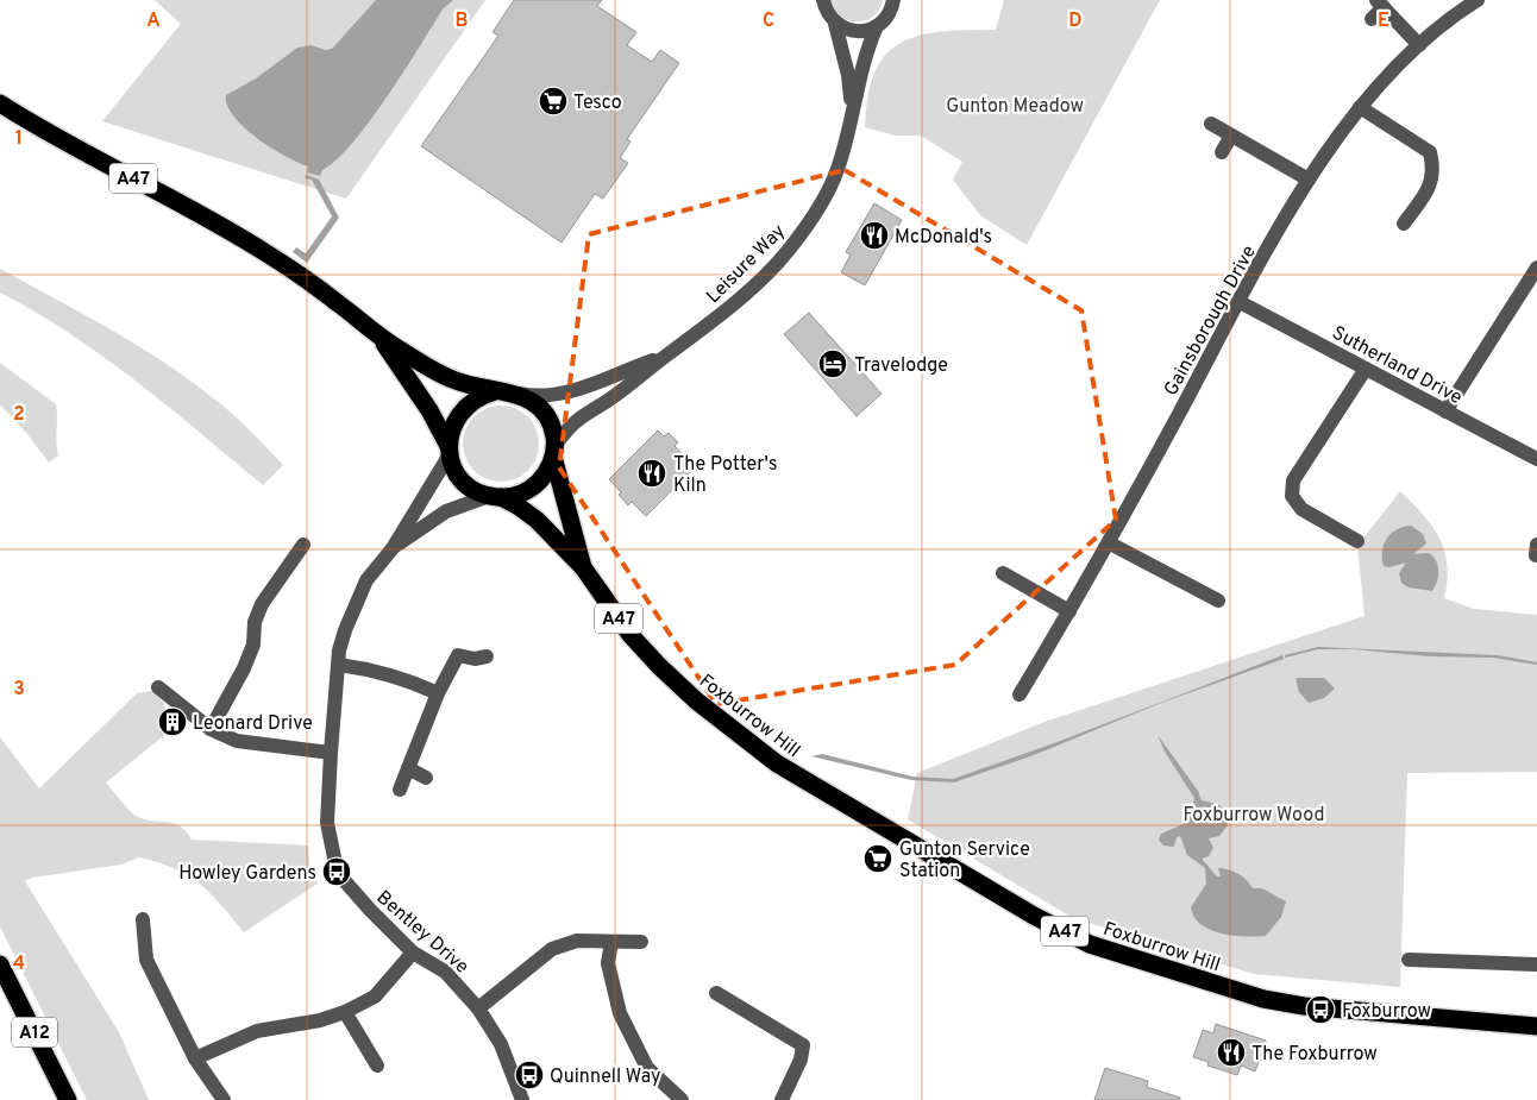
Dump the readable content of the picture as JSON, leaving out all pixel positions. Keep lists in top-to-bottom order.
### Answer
{
  "streets": {
    "highway": ["A47", "Foxburrow Hill", "A12"],
    "street": [
      "Leisure Way",
      "Gainsborough Drive",
      "Sutherland Drive",
      "Bentley Drive"
    ]
  },
  "crossings": [
    ["A47", "Leisure Way"],
    ["A47", "Foxburrow Hill"],
    ["A47", "Bentley Drive"],
    ["Leisure Way", "Foxburrow Hill"],
    ["Leisure Way", "Bentley Drive"],
    ["Gainsborough Drive", "Sutherland Drive"],
    ["Foxburrow Hill", "Bentley Drive"]
  ],
  "parks": ["Gunton Meadow", "Foxburrow Wood"],
  "places": {
    "supermarket": ["Tesco", "Gunton Service Station"],
    "restaurant": ["McDonald's", "The Potter's Kiln", "The Foxburrow"],
    "hotel": ["Travelodge"],
    "building": ["Leonard Drive"],
    "bus stop": ["Howley Gardens", "Foxburrow", "Quinnell Way"]
  },
  "grid": {
    "columns": [
      "A",
      "B",
      "C",
      "D",
      "E"
    ],
    "rows": [
      "1",
      "2",
      "3",
      "4"
    ]
  }
}
